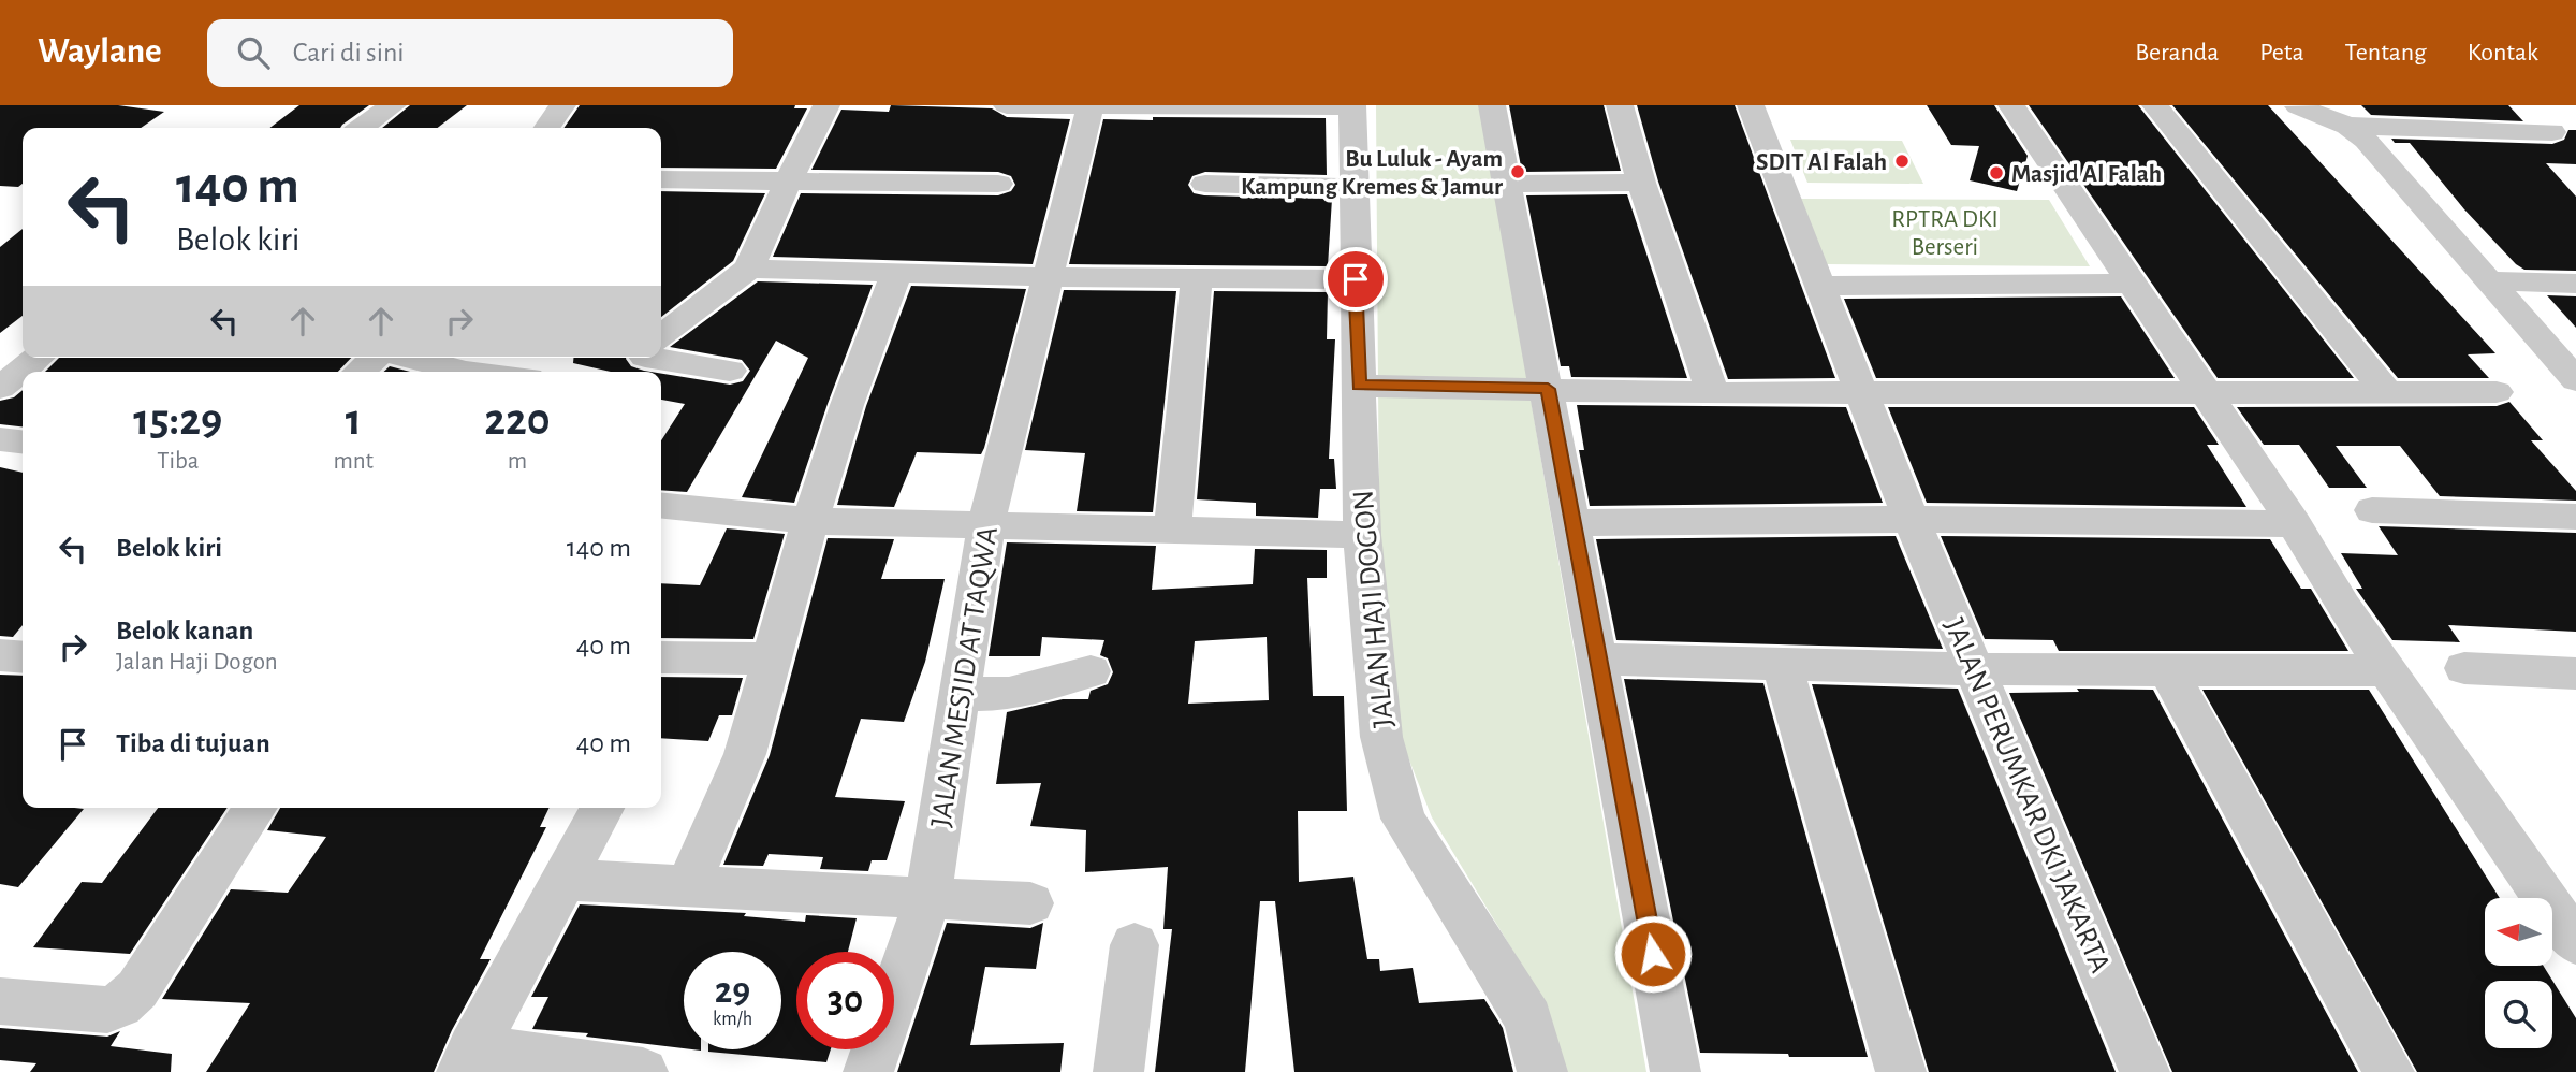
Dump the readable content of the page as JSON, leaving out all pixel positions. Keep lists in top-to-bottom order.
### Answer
{
  "streets": {
    "street": ["JALAN HAJI DOGON", "JALAN MESJID AT TAQWA", "JALAN PERUMKAR DKI JAKARTA"]
  },
  "parks": ["RPTRA DKI Berseri"],
  "places": ["SDIT Al Falah", "Bu Luluk - Ayam Kampung Kremes & Jamur", "Masjid Al Falah"],
  "north": "left",
  "page": {
    "header": "Waylane",
    "search": "Cari di sini",
    "nav": [
      "Beranda",
      "Peta",
      "Tentang",
      "Kontak"
    ],
    "turn": ["140 m", "Belok kiri"],
    "eta": [
      "15:29",
      "Tiba",
      "1",
      "mnt",
      "220",
      "m"
    ],
    "list": [
      {
        "name": "Belok kiri",
        "value": "140 m"
      },
      {
        "name": "Belok kanan",
        "note": "Jalan Haji Dogon",
        "value": "40 m"
      },
      {
        "name": "Tiba di tujuan",
        "value": "40 m"
      }
    ],
    "speed": "29 km/h",
    "limit": "30"
  }
}
